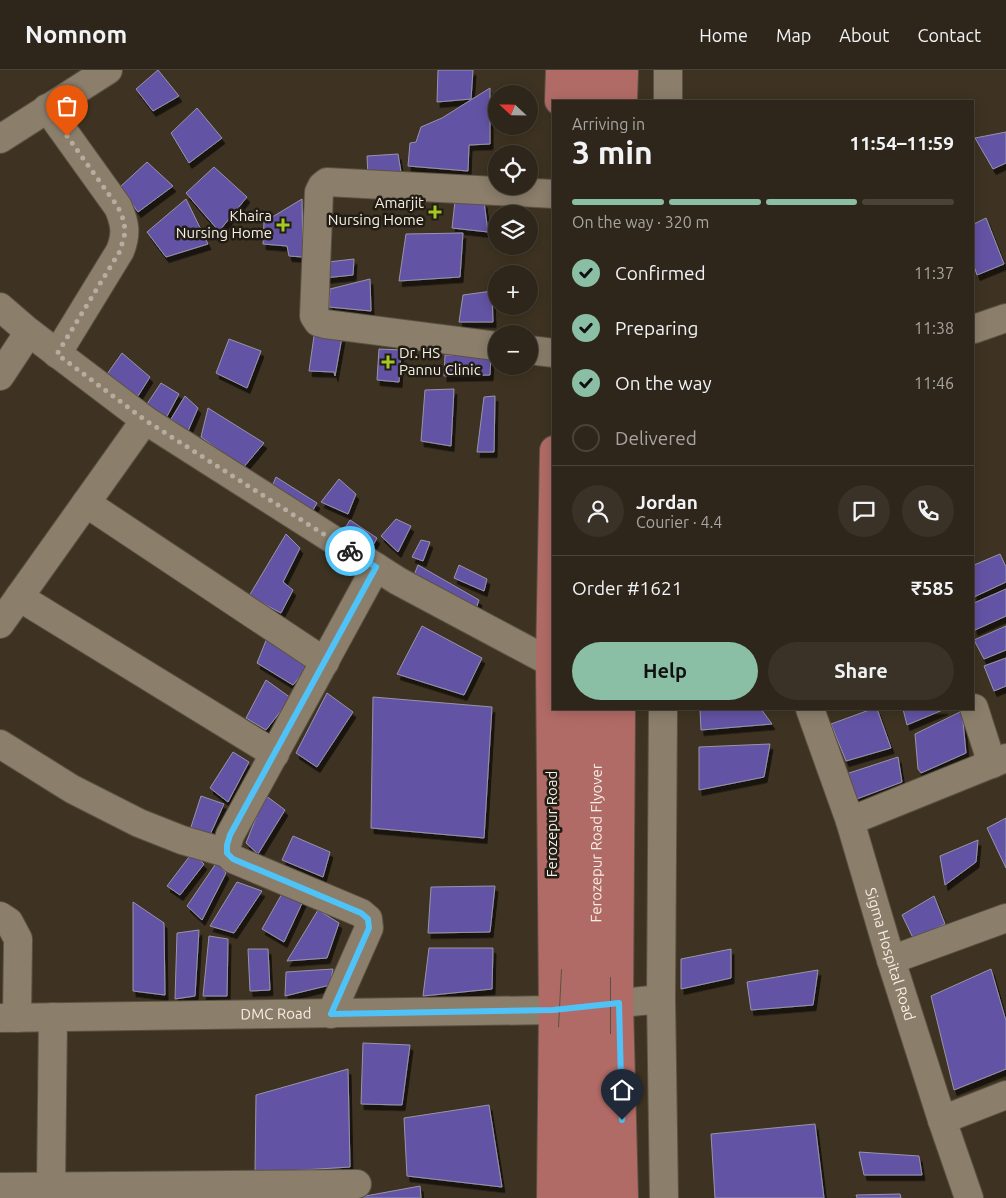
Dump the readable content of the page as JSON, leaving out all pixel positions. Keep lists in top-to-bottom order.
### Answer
{
  "streets": {
    "main road": ["Ferozepur Road", "Ferozepur Road Flyover"],
    "street": ["Sigma Hospital Road", "DMC Road"]
  },
  "crossings": [
    ["Ferozepur Road", "DMC Road"]
  ],
  "places": {
    "health": ["Amarjit Nursing Home", "Khaira Nursing Home", "Dr. HS Pannu Clinic"]
  },
  "north": "left",
  "page": {
    "header": "Nomnom",
    "nav": [
      "Home",
      "Map",
      "About",
      "Contact"
    ],
    "map_buttons": ["+", "−"],
    "heading": ["3 min", "Arriving in", "11:54–11:59"],
    "panel": [
      "Jordan",
      "Courier · 4.4",
      "Order #1621",
      "₹585"
    ],
    "bar": "On the way · 320 m",
    "list": [
      ["Confirmed", "11:37"],
      ["Preparing", "11:38"],
      ["On the way", "11:46"],
      "Delivered"
    ],
    "buttons": ["Help", "Share"]
  }
}
